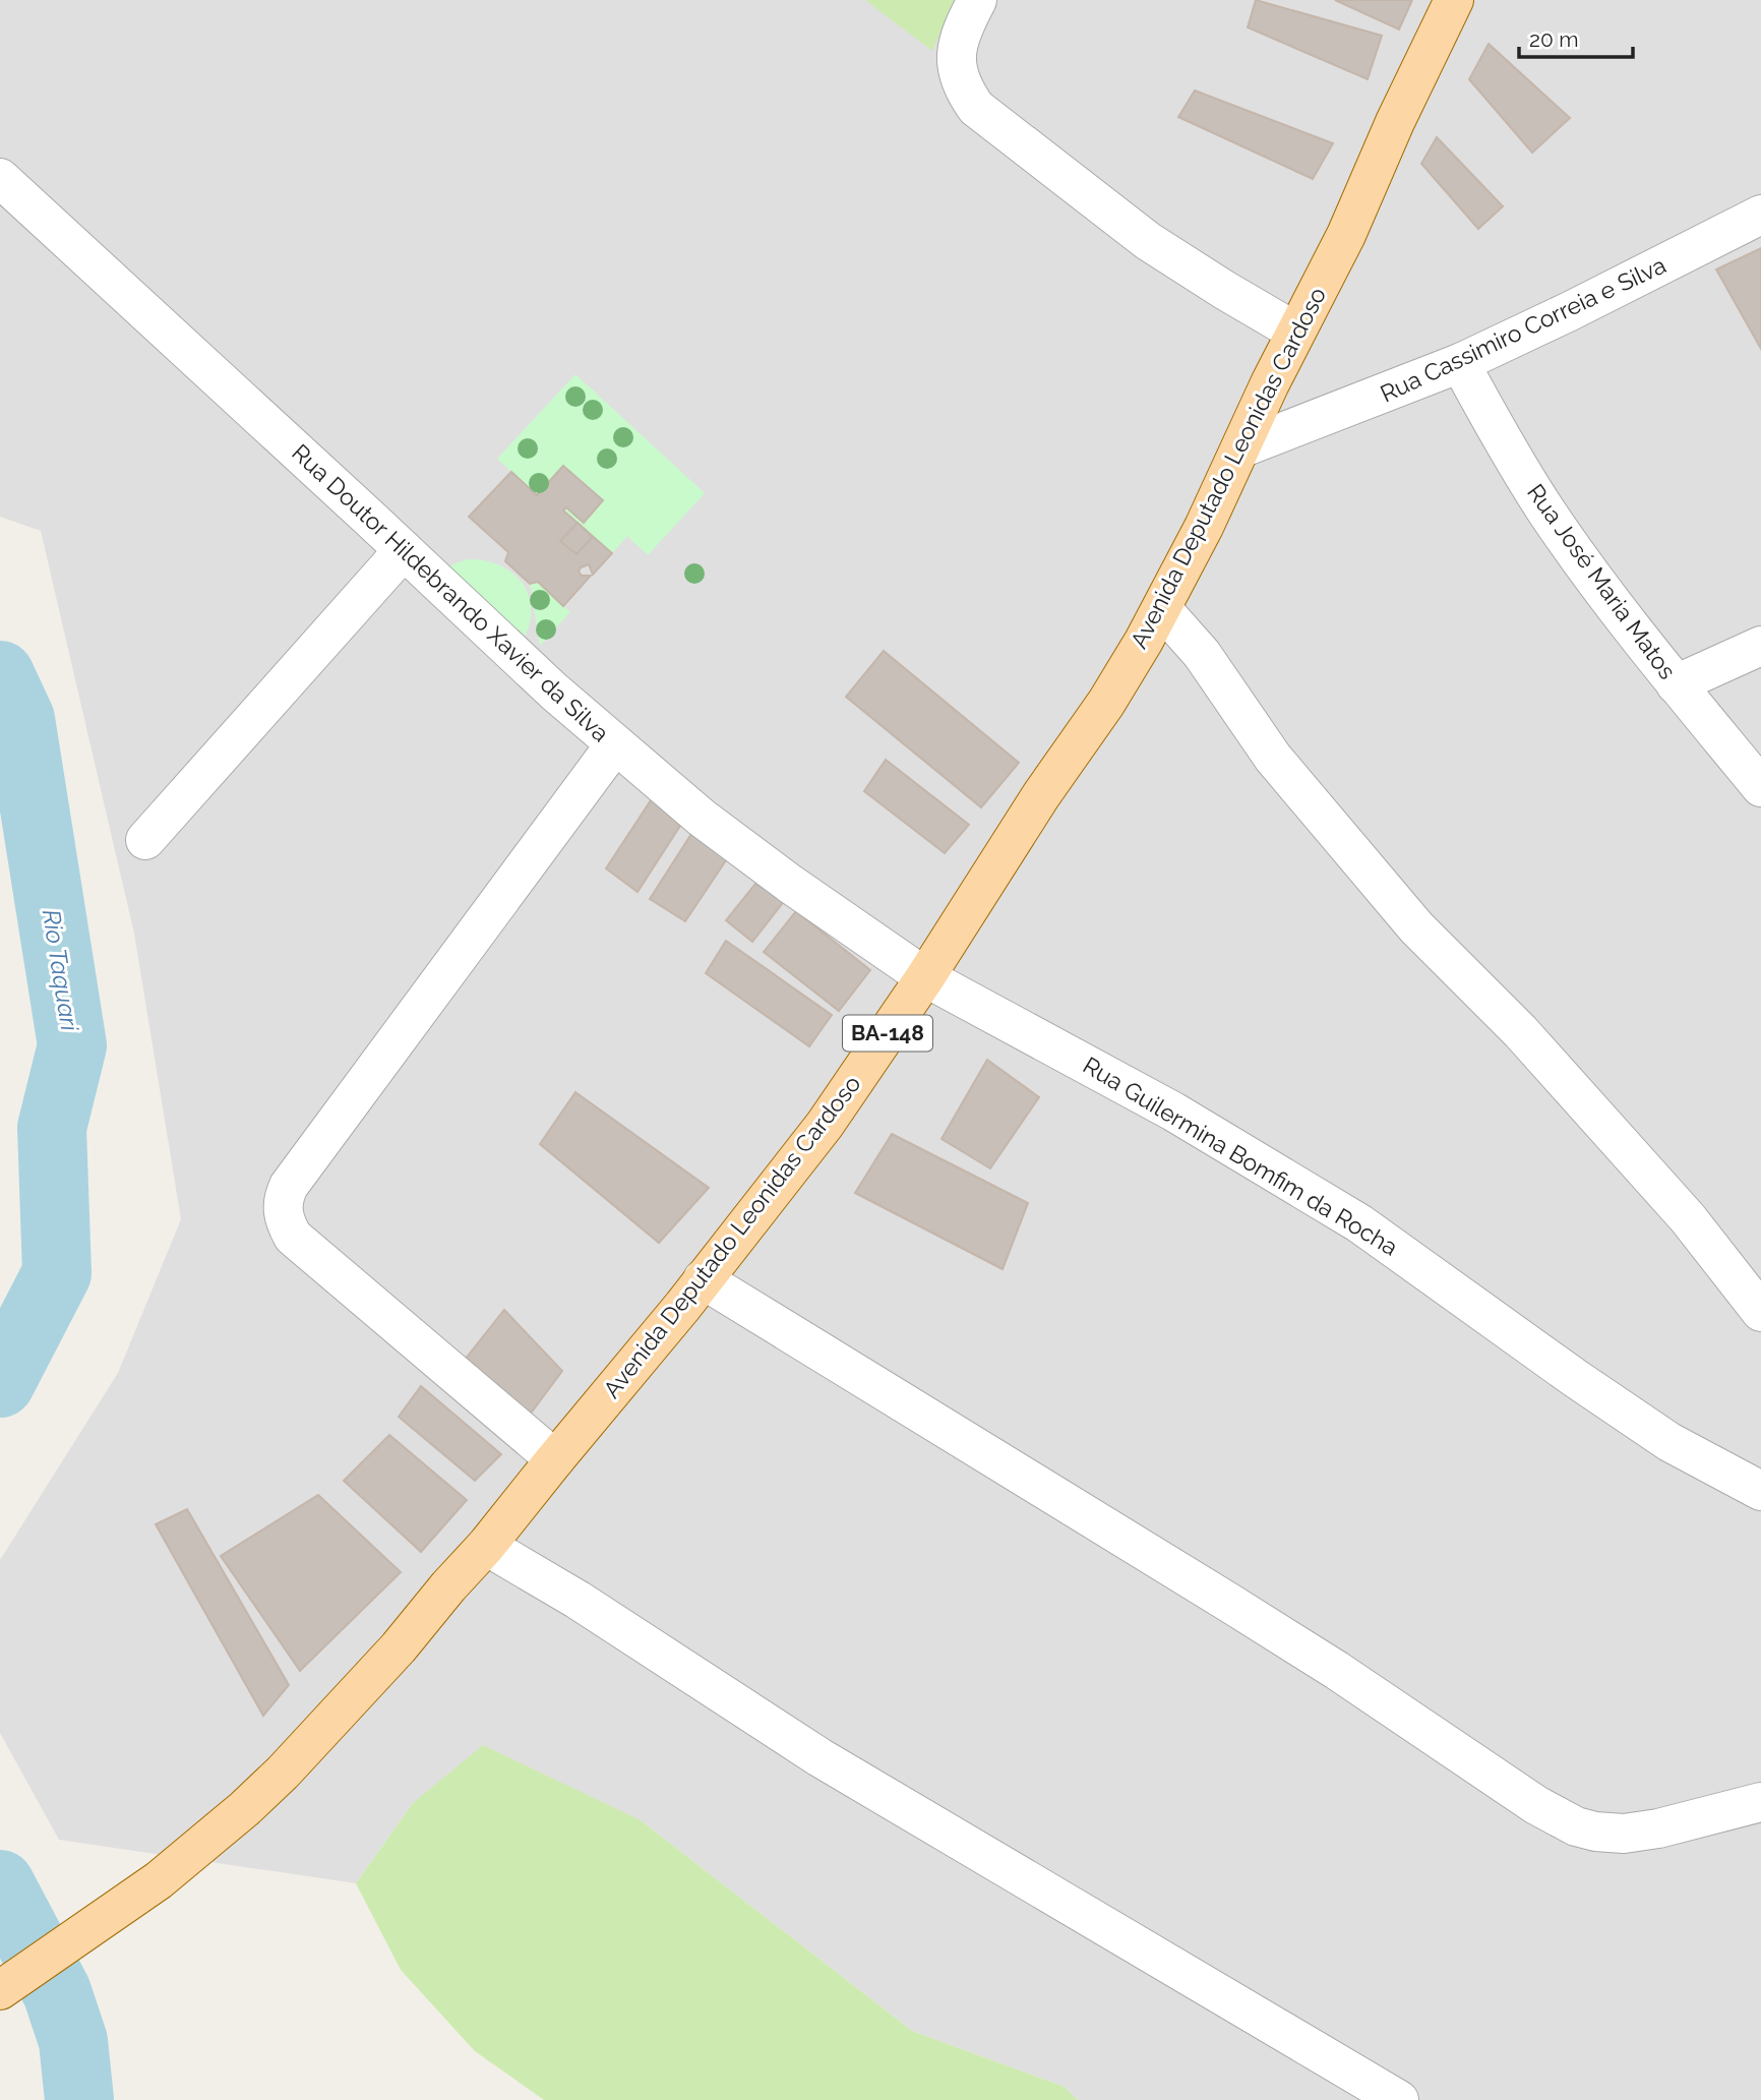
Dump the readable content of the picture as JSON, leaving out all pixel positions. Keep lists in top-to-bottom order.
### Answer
{
  "streets": {
    "main road": ["Avenida Deputado Leonidas Cardoso", "BA-148"],
    "street": [
      "Rua Cassimiro Correia e Silva",
      "Rua José Maria Matos",
      "Rua Doutor Hildebrando Xavier da Silva",
      "Rua Guilermina Bomfim da Rocha"
    ]
  },
  "crossings": [
    ["Rua Cassimiro Correia e Silva", "Avenida Deputado Leonidas Cardoso"],
    ["Rua Cassimiro Correia e Silva", "Rua José Maria Matos"],
    ["Avenida Deputado Leonidas Cardoso", "Rua Doutor Hildebrando Xavier da Silva"],
    ["Avenida Deputado Leonidas Cardoso", "Rua Guilermina Bomfim da Rocha"],
    ["Rua Doutor Hildebrando Xavier da Silva", "Rua Guilermina Bomfim da Rocha"]
  ],
  "water": ["Rio Taquari"],
  "scale_bar": "20 m"
}
